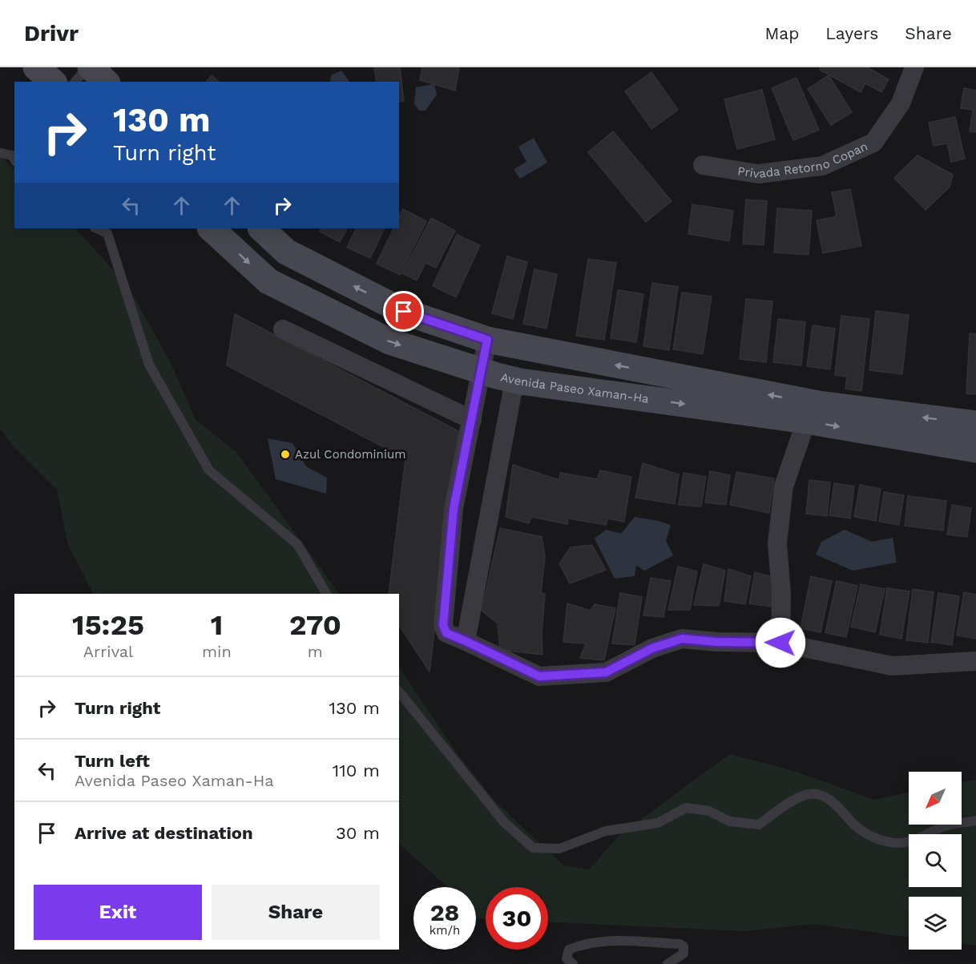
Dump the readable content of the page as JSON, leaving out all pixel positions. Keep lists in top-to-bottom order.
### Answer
{
  "streets": {
    "main road": ["Avenida Paseo Xaman-Ha"],
    "street": ["Privada Retorno Copan"]
  },
  "places": ["Azul Condominium"],
  "north": "bottom left",
  "page": {
    "header": "Drivr",
    "nav": ["Map", "Layers", "Share"],
    "turn": ["130 m", "Turn right"],
    "eta": [
      "15:25",
      "Arrival",
      "1",
      "min",
      "270",
      "m"
    ],
    "list": [
      {
        "name": "Turn right",
        "value": "130 m"
      },
      {
        "name": "Turn left",
        "note": "Avenida Paseo Xaman-Ha",
        "value": "110 m"
      },
      {
        "name": "Arrive at destination",
        "value": "30 m"
      }
    ],
    "buttons": ["Exit", "Share"],
    "speed": "28 km/h",
    "limit": "30"
  }
}
